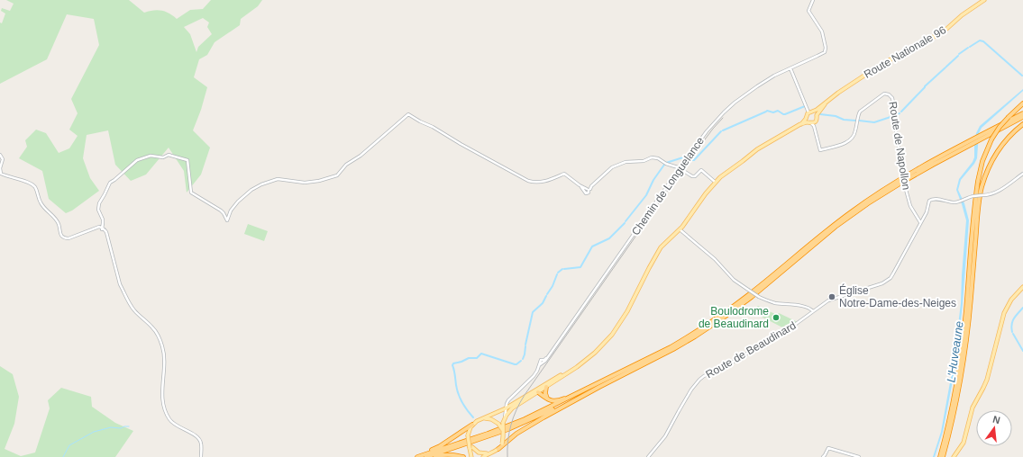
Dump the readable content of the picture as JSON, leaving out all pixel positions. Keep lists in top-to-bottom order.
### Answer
{
  "streets": {
    "main road": ["Route Nationale 96"],
    "street": ["Route de Napollon", "Chemin de Longuelance", "Route de Beaudinard"]
  },
  "crossings": [
    ["Route de Napollon", "Route de Beaudinard"]
  ],
  "water": ["L'Huveaune"],
  "places": ["Église Notre-Dame-des-Neiges", "Boulodrome de Beaudinard"],
  "north": "top"
}
